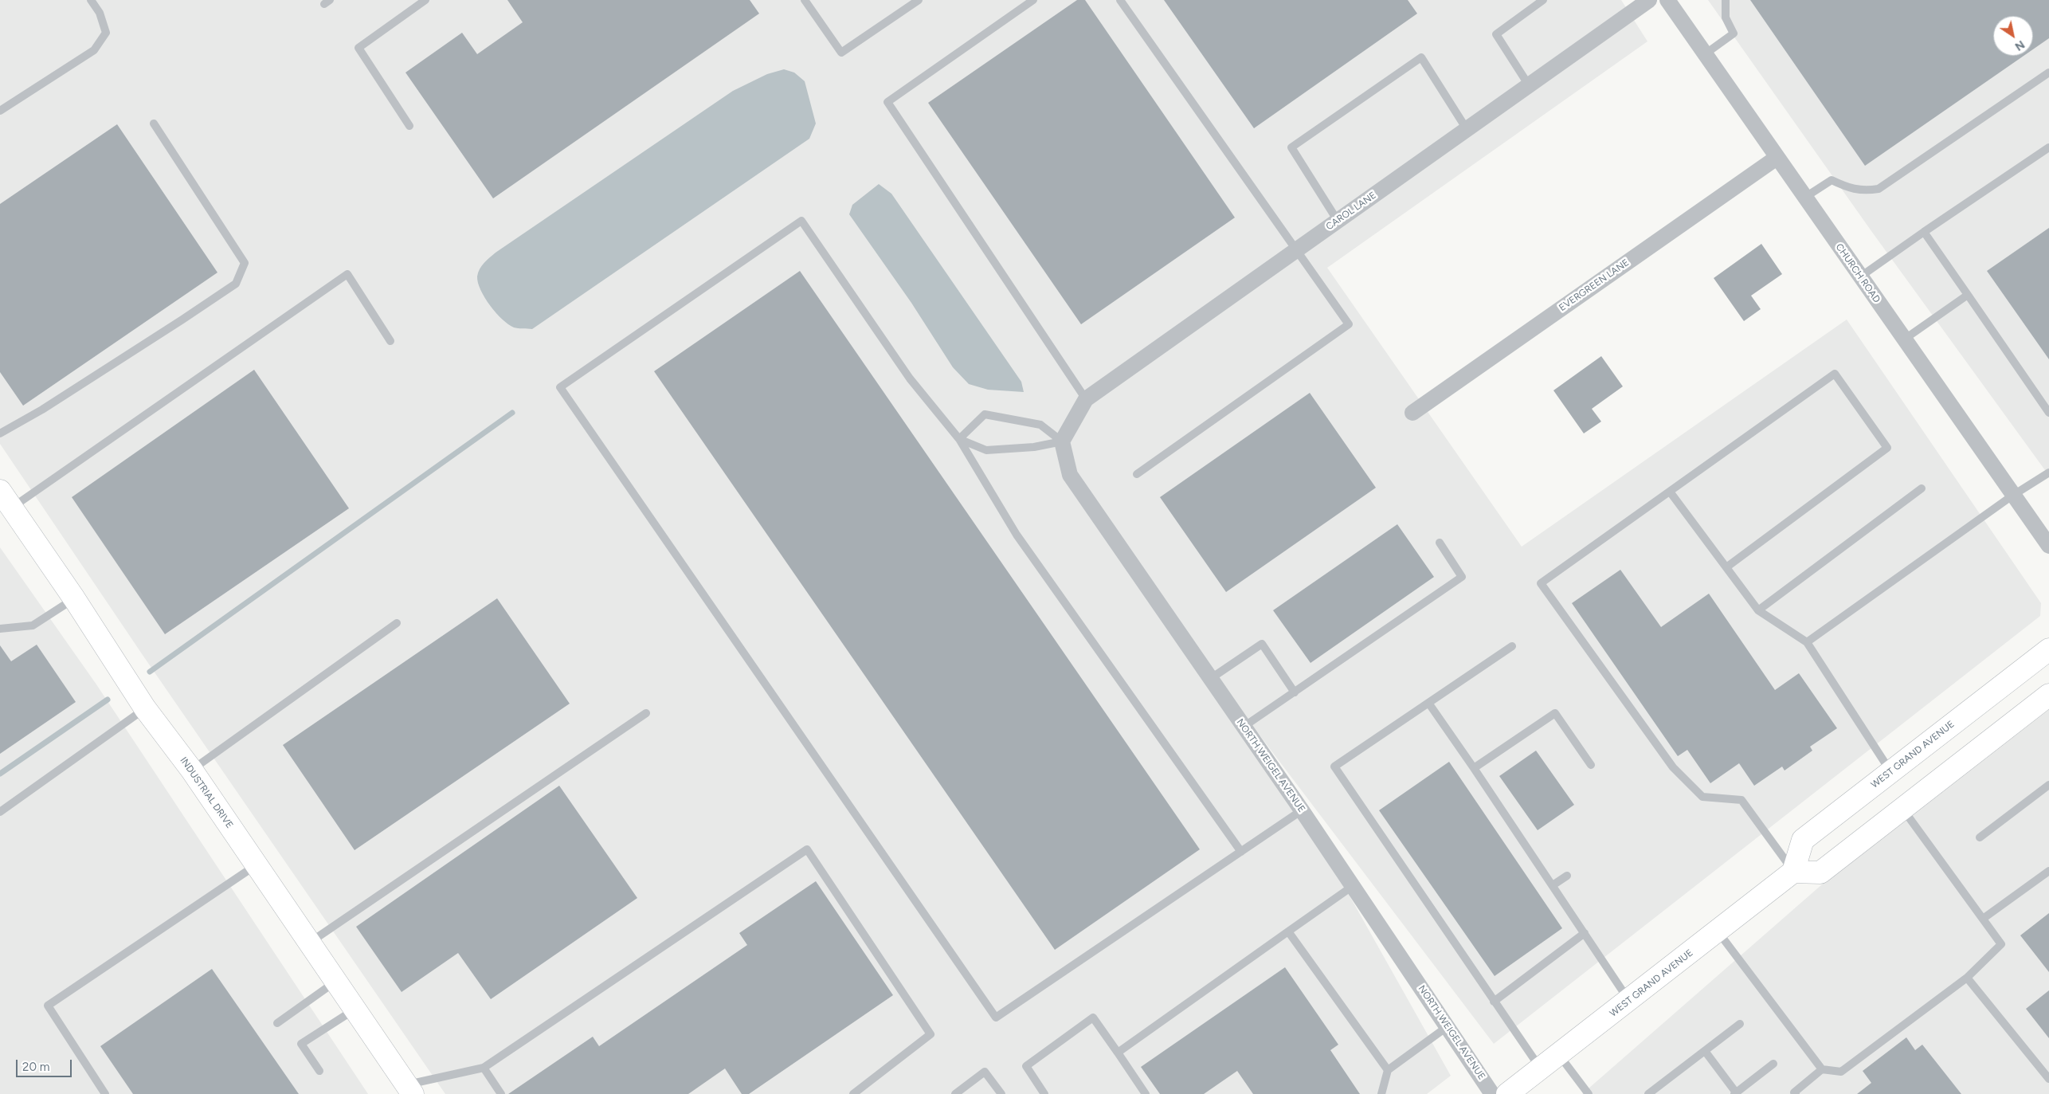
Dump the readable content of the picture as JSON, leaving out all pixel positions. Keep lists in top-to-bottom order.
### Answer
{
  "streets": {
    "main road": ["WEST GRAND AVENUE", "INDUSTRIAL DRIVE"],
    "street": [
      "CAROL LANE",
      "CHURCH ROAD",
      "EVERGREEN LANE",
      "NORTH WEIGEL AVENUE"
    ]
  },
  "crossings": [
    ["CAROL LANE", "NORTH WEIGEL AVENUE"],
    ["CHURCH ROAD", "EVERGREEN LANE"]
  ],
  "scale_bar": "20 m",
  "north": "bottom right"
}
